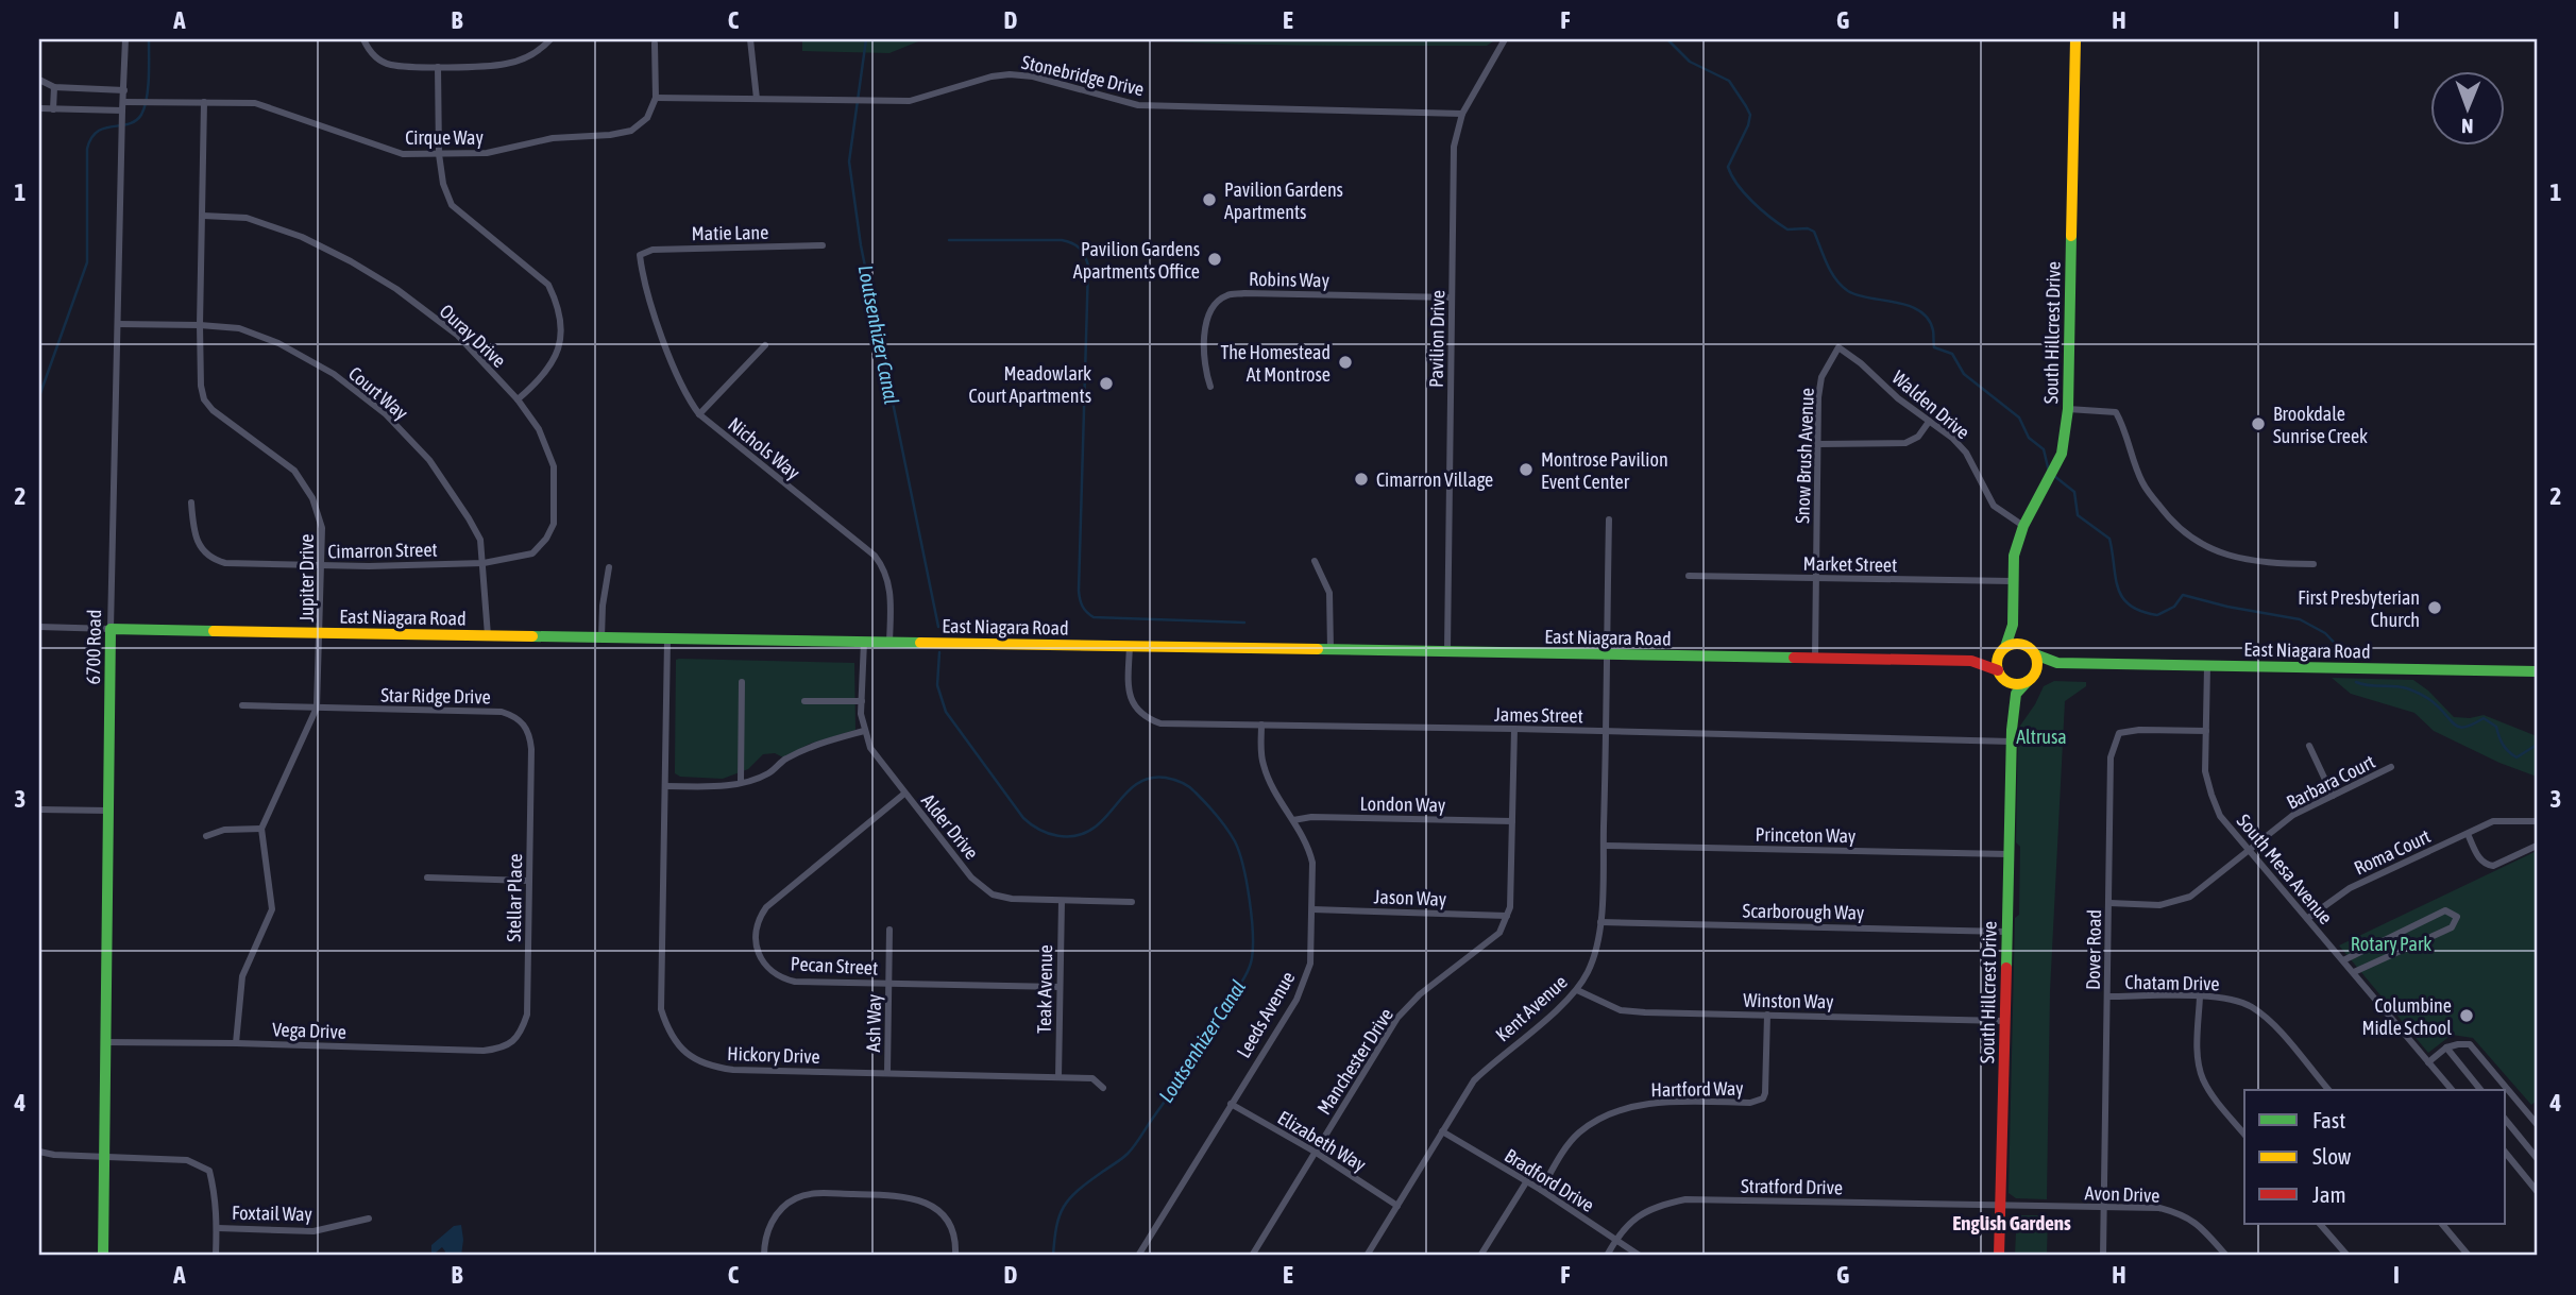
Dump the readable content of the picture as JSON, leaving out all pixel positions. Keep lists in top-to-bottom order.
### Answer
{
  "streets": {
    "street": [
      "Stonebridge Drive",
      "Cirque Way",
      "Matie Lane",
      "Robins Way",
      "South Hillcrest Drive",
      "Ouray Drive",
      "Pavilion Drive",
      "Court Way",
      "Walden Drive",
      "Nichols Way",
      "Snow Brush Avenue",
      "Cimarron Street",
      "Market Street",
      "Jupiter Drive",
      "East Niagara Road",
      "6700 Road",
      "Star Ridge Drive",
      "James Street",
      "Barbara Court",
      "London Way",
      "Alder Drive",
      "Princeton Way",
      "Roma Court",
      "South Mesa Avenue",
      "Stellar Place",
      "Jason Way",
      "Scarborough Way",
      "Dover Road",
      "Pecan Street",
      "Chatam Drive",
      "Teak Avenue",
      "Winston Way",
      "Kent Avenue",
      "Leeds Avenue",
      "Ash Way",
      "Vega Drive",
      "Hickory Drive",
      "Manchester Drive",
      "Hartford Way",
      "Elizabeth Way",
      "Bradford Drive",
      "Stratford Drive",
      "Avon Drive",
      "Foxtail Way"
    ]
  },
  "crossings": [
    ["Stonebridge Drive", "Cirque Way"],
    ["Stonebridge Drive", "Pavilion Drive"],
    ["Cirque Way", "Jupiter Drive"],
    ["Cirque Way", "6700 Road"],
    ["Matie Lane", "Nichols Way"],
    ["Robins Way", "Pavilion Drive"],
    ["South Hillcrest Drive", "Walden Drive"],
    ["South Hillcrest Drive", "Market Street"],
    ["South Hillcrest Drive", "East Niagara Road"],
    ["South Hillcrest Drive", "James Street"],
    ["South Hillcrest Drive", "Princeton Way"],
    ["South Hillcrest Drive", "Scarborough Way"],
    ["South Hillcrest Drive", "Winston Way"],
    ["South Hillcrest Drive", "Stratford Drive"],
    ["South Hillcrest Drive", "Avon Drive"],
    ["Ouray Drive", "Court Way"],
    ["Ouray Drive", "Cimarron Street"],
    ["Ouray Drive", "Jupiter Drive"],
    ["Pavilion Drive", "East Niagara Road"],
    ["Court Way", "Cimarron Street"],
    ["Court Way", "Jupiter Drive"],
    ["Court Way", "East Niagara Road"],
    ["Court Way", "6700 Road"],
    ["Walden Drive", "Snow Brush Avenue"],
    ["Nichols Way", "East Niagara Road"],
    ["Snow Brush Avenue", "Market Street"],
    ["Snow Brush Avenue", "East Niagara Road"],
    ["Cimarron Street", "Jupiter Drive"],
    ["Jupiter Drive", "East Niagara Road"],
    ["Jupiter Drive", "Star Ridge Drive"],
    ["East Niagara Road", "6700 Road"],
    ["East Niagara Road", "James Street"],
    ["East Niagara Road", "Alder Drive"],
    ["East Niagara Road", "South Mesa Avenue"],
    ["East Niagara Road", "Kent Avenue"],
    ["East Niagara Road", "Hickory Drive"],
    ["6700 Road", "Vega Drive"],
    ["Star Ridge Drive", "Stellar Place"],
    ["James Street", "Kent Avenue"],
    ["James Street", "Leeds Avenue"],
    ["Barbara Court", "South Mesa Avenue"],
    ["Barbara Court", "Dover Road"],
    ["London Way", "Leeds Avenue"],
    ["Alder Drive", "Pecan Street"],
    ["Alder Drive", "Teak Avenue"],
    ["Princeton Way", "Kent Avenue"],
    ["Roma Court", "South Mesa Avenue"],
    ["South Mesa Avenue", "Dover Road"],
    ["Stellar Place", "Vega Drive"],
    ["Jason Way", "Leeds Avenue"],
    ["Jason Way", "Manchester Drive"],
    ["Scarborough Way", "Kent Avenue"],
    ["Dover Road", "Chatam Drive"],
    ["Dover Road", "Avon Drive"],
    ["Pecan Street", "Teak Avenue"],
    ["Pecan Street", "Ash Way"],
    ["Teak Avenue", "Hickory Drive"],
    ["Winston Way", "Kent Avenue"],
    ["Winston Way", "Hartford Way"],
    ["Kent Avenue", "Elizabeth Way"],
    ["Kent Avenue", "Bradford Drive"],
    ["Leeds Avenue", "Elizabeth Way"],
    ["Ash Way", "Hickory Drive"],
    ["Manchester Drive", "Elizabeth Way"],
    ["Hartford Way", "Bradford Drive"],
    ["Bradford Drive", "Stratford Drive"],
    ["Stratford Drive", "Avon Drive"]
  ],
  "districts": ["English Gardens"],
  "water": ["Loutsenhizer Canal"],
  "parks": ["Altrusa", "Rotary Park"],
  "places": [
    "Pavilion Gardens Apartments",
    "Pavilion Gardens Apartments Office",
    "The Homestead At Montrose",
    "Meadowlark Court Apartments",
    "Brookdale Sunrise Creek",
    "Montrose Pavilion Event Center",
    "Cimarron Village",
    "First Presbyterian Church",
    "Columbine Midle School"
  ],
  "legend": ["Fast", "Slow", "Jam"],
  "north": "bottom",
  "grid": {
    "columns": [
      "A",
      "B",
      "C",
      "D",
      "E",
      "F",
      "G",
      "H",
      "I"
    ],
    "rows": [
      "1",
      "2",
      "3",
      "4"
    ]
  }
}
